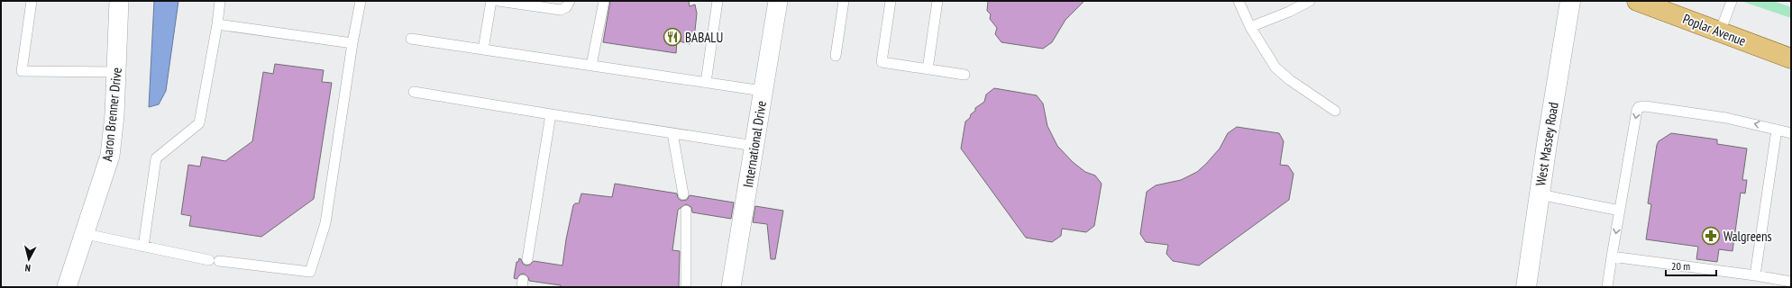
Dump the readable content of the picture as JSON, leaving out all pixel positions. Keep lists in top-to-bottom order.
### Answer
{
  "streets": {
    "main road": ["Poplar Avenue"],
    "street": ["Aaron Brenner Drive", "International Drive", "West Massey Road"]
  },
  "places": {
    "restaurant": ["BABALU"],
    "pharmacy": ["Walgreens"]
  },
  "scale_bar": "20 m",
  "north": "bottom"
}
